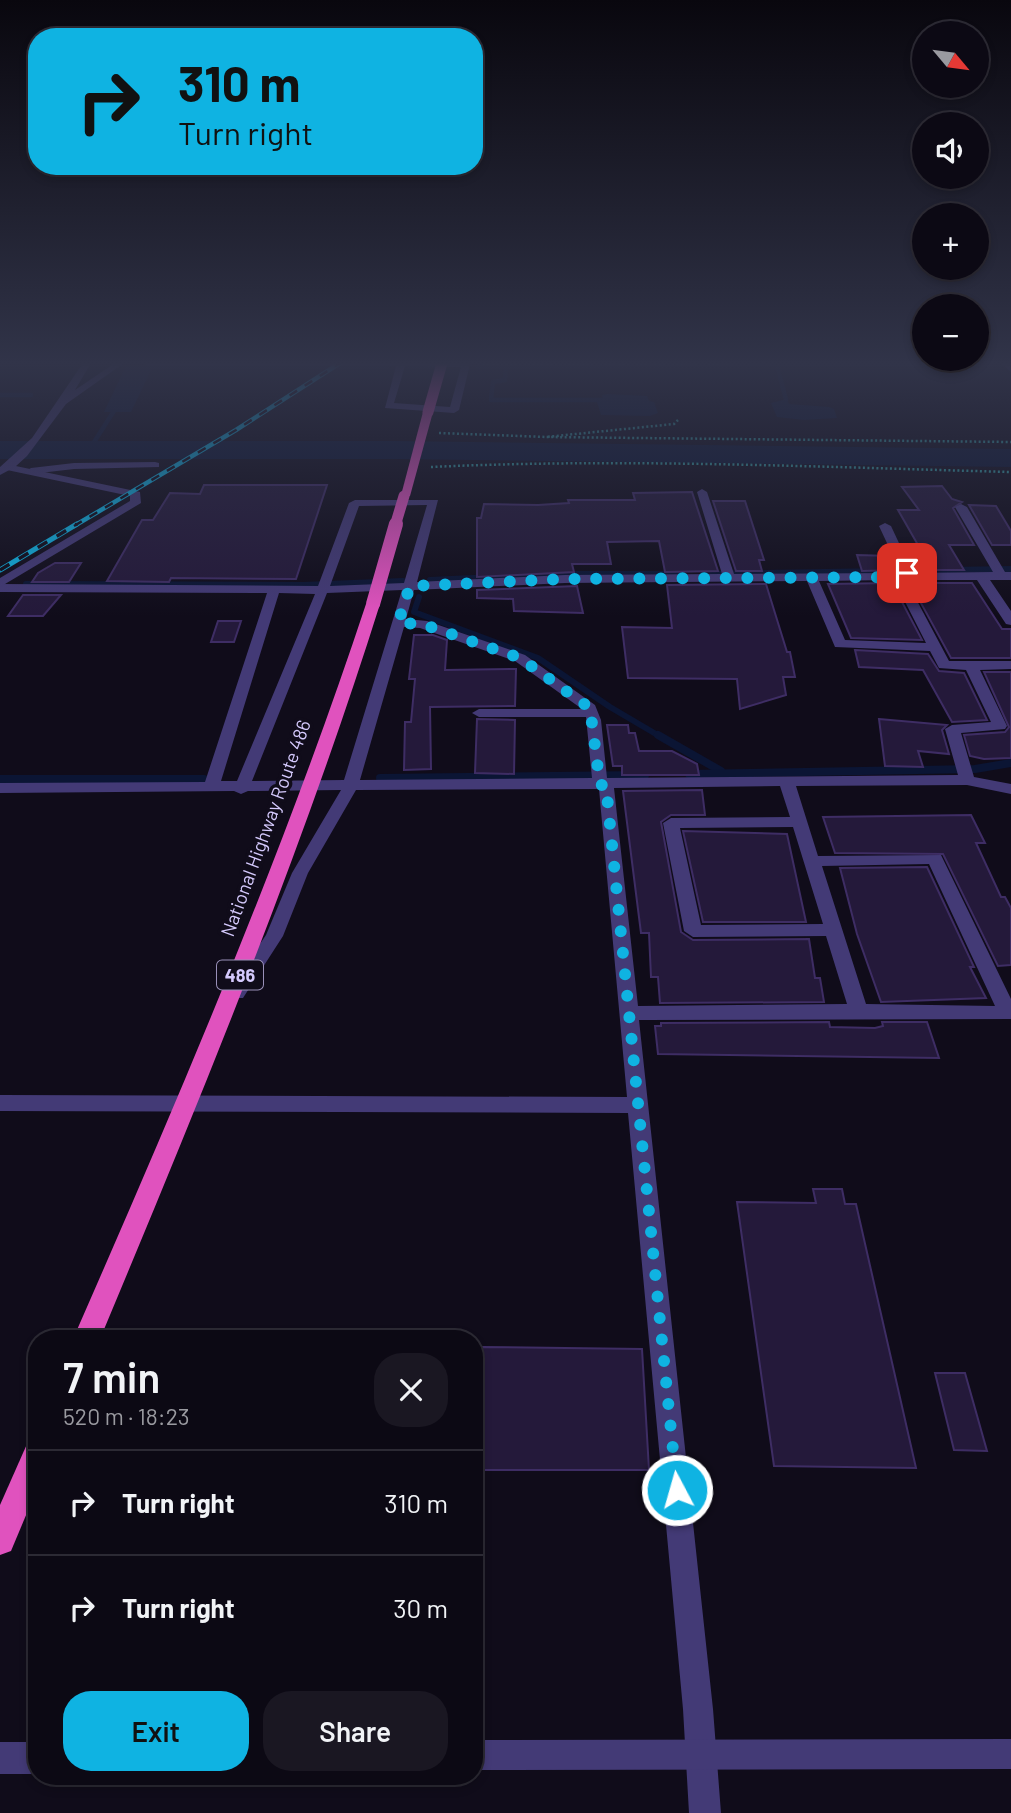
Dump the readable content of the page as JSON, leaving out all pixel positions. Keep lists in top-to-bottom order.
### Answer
{
  "streets": {
    "highway": ["National Highway Route 486", "486"]
  },
  "north": "bottom right",
  "page": {
    "map_buttons": ["+", "−"],
    "turn": ["310 m", "Turn right"],
    "heading": ["7 min", "520 m · 18:23"],
    "list": [
      {
        "name": "Turn right",
        "value": "310 m"
      },
      {
        "name": "Turn right",
        "value": "30 m"
      }
    ],
    "buttons": ["Exit", "Share"]
  }
}
